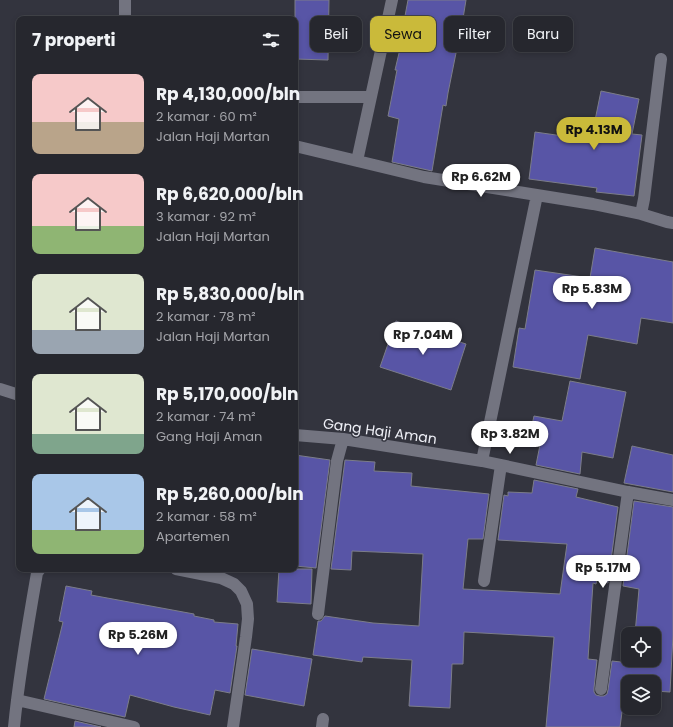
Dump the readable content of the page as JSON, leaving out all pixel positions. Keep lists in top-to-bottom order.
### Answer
{
  "streets": {
    "street": ["Gang Haji Aman"]
  },
  "page": {
    "chip": [
      "Beli",
      "Sewa",
      "Filter",
      "Baru"
    ],
    "heading": "7 properti",
    "list": [
      {
        "name": "Rp 4,130,000/bln",
        "note": "2 kamar · 60 m² · Jalan Haji Martan"
      },
      {
        "name": "Rp 6,620,000/bln",
        "note": "3 kamar · 92 m² · Jalan Haji Martan"
      },
      {
        "name": "Rp 5,830,000/bln",
        "note": "2 kamar · 78 m² · Jalan Haji Martan"
      },
      {
        "name": "Rp 5,170,000/bln",
        "note": "2 kamar · 74 m² · Gang Haji Aman"
      },
      {
        "name": "Rp 5,260,000/bln",
        "note": "2 kamar · 58 m² · Apartemen"
      }
    ],
    "price": [
      "Rp 4.13M",
      "Rp 6.62M",
      "Rp 5.83M",
      "Rp 7.04M",
      "Rp 3.82M",
      "Rp 5.17M",
      "Rp 5.26M"
    ]
  }
}
